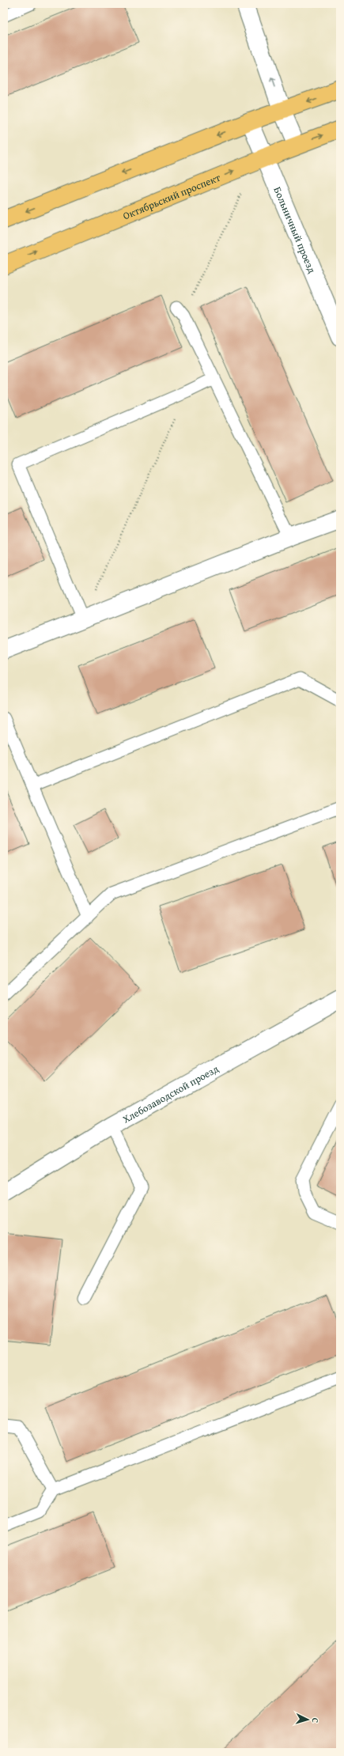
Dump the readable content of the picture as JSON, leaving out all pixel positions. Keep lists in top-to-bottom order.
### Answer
{
  "streets": {
    "main road": ["Октябрьский проспект"],
    "street": ["Больничный проезд", "Хлебозаводской проезд"]
  },
  "crossings": [
    ["Октябрьский проспект", "Больничный проезд"]
  ],
  "north": "right"
}
